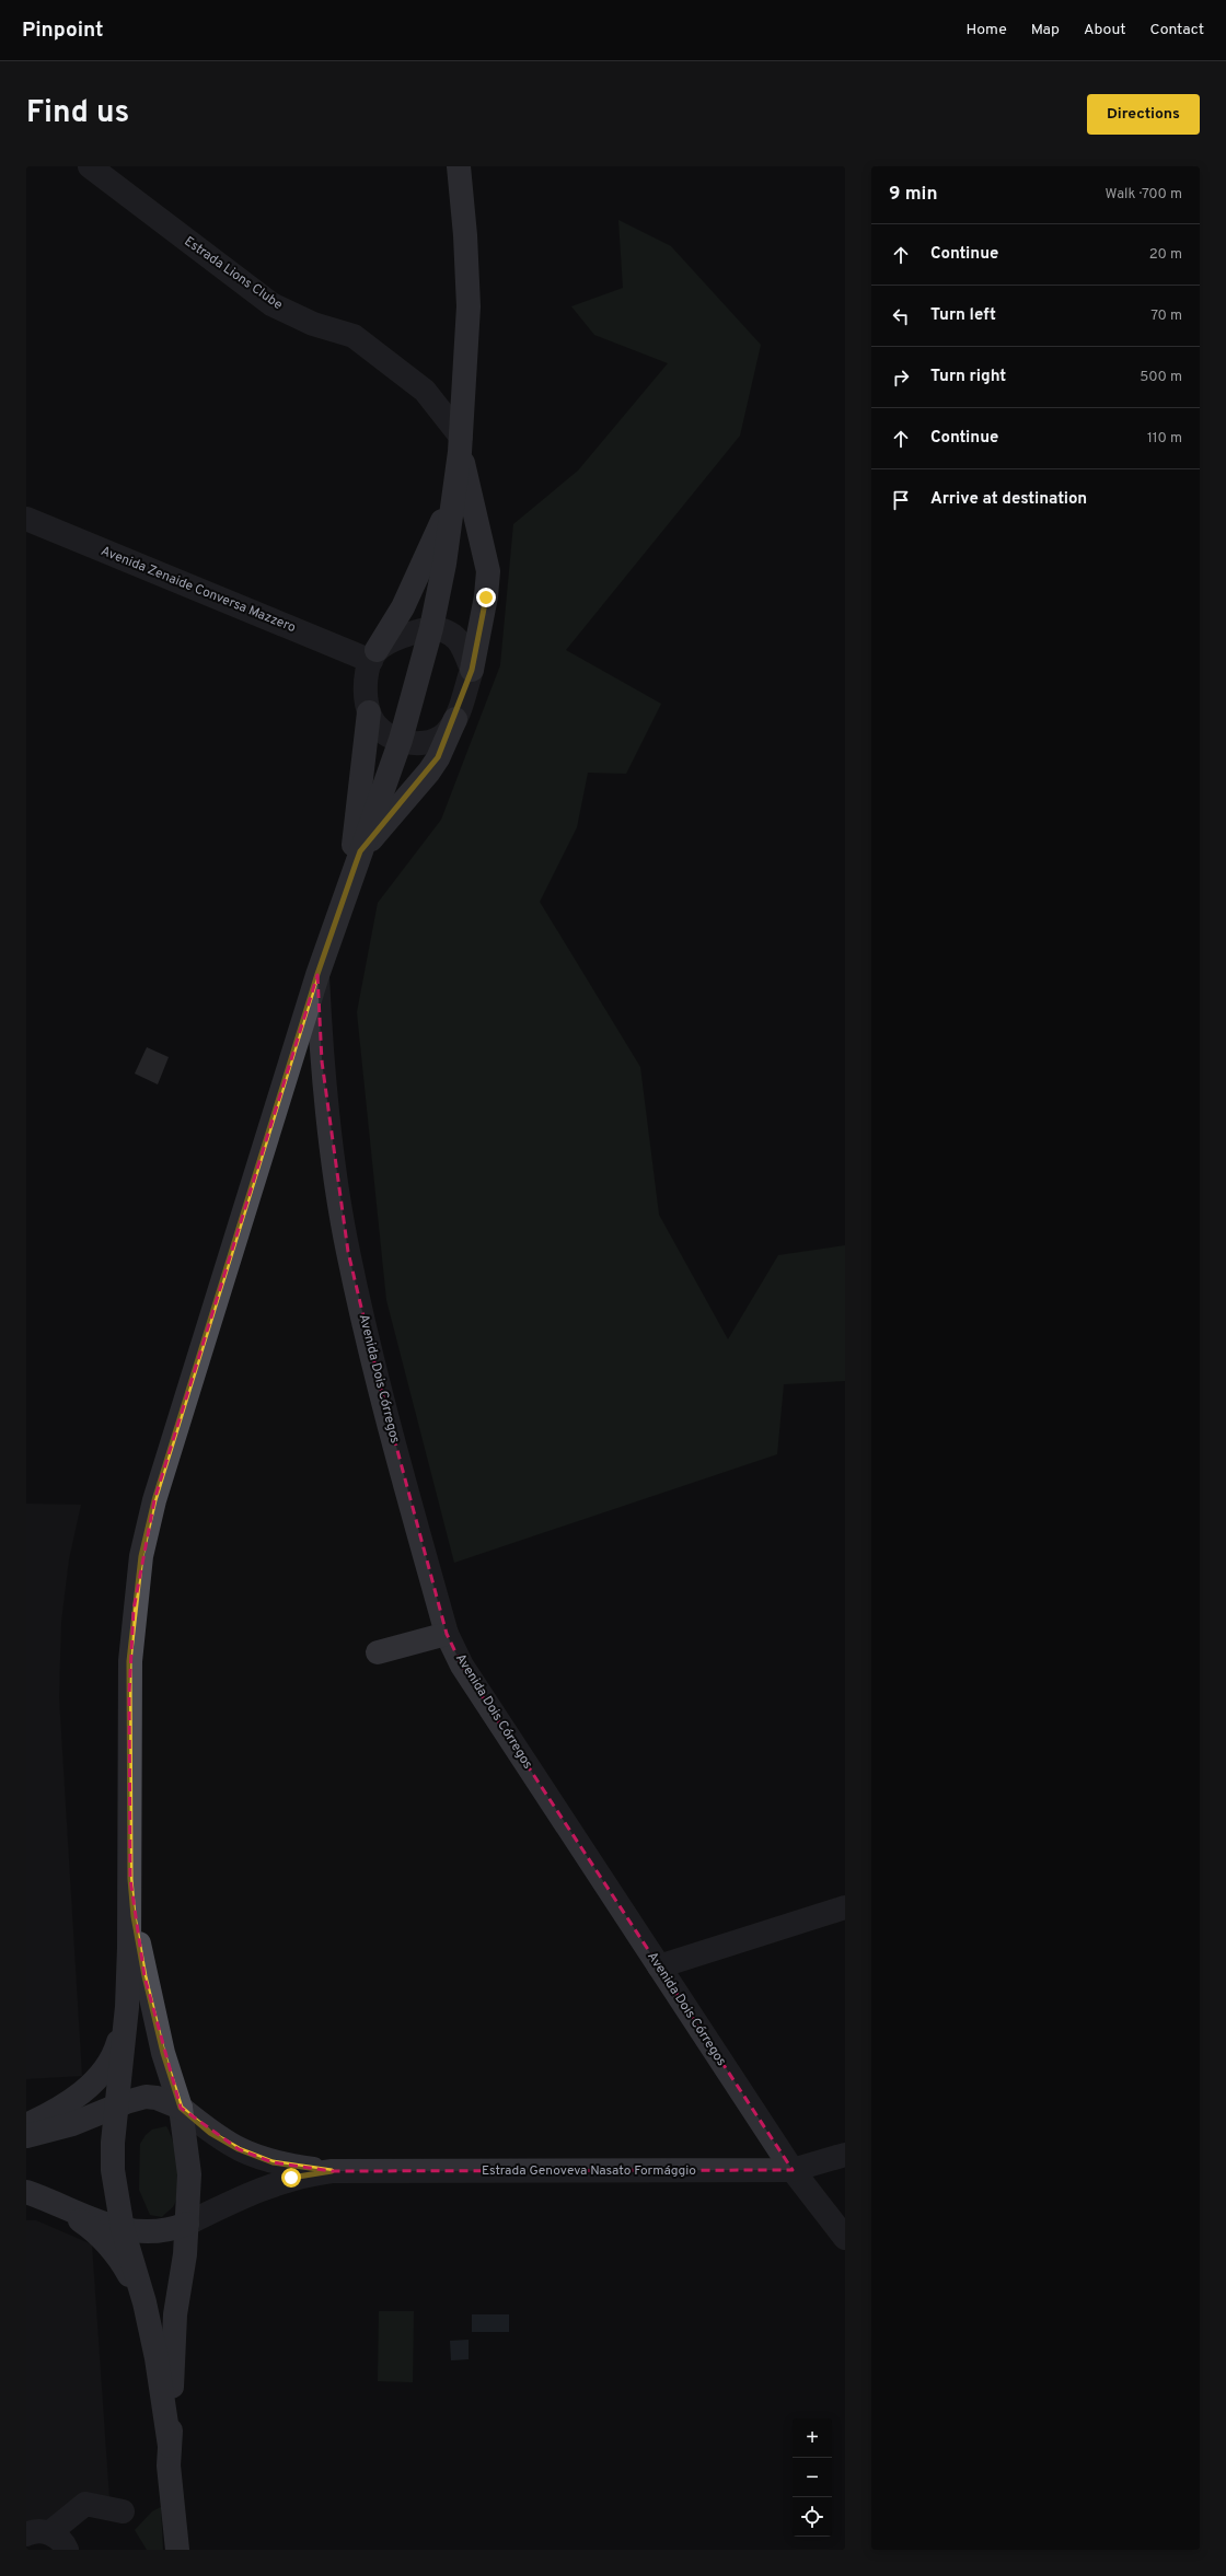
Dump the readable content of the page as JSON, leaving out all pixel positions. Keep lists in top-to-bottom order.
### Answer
{
  "streets": {
    "street": [
      "Estrada Lions Clube",
      "Avenida Zenaide Conversa Mazzero",
      "Avenida Dois Córregos",
      "Estrada Genoveva Nasato Formággio"
    ]
  },
  "crossings": [
    ["Avenida Dois Córregos", "Estrada Genoveva Nasato Formággio"]
  ],
  "page": {
    "header": "Pinpoint",
    "nav": [
      "Home",
      "Map",
      "About",
      "Contact"
    ],
    "title": "Find us",
    "buttons": "Directions",
    "heading": ["9 min", "Walk · 700 m"],
    "list": [
      ["Continue", "20 m"],
      ["Turn left", "70 m"],
      ["Turn right", "500 m"],
      ["Continue", "110 m"],
      "Arrive at destination"
    ],
    "map_buttons": ["+", "−"]
  }
}
